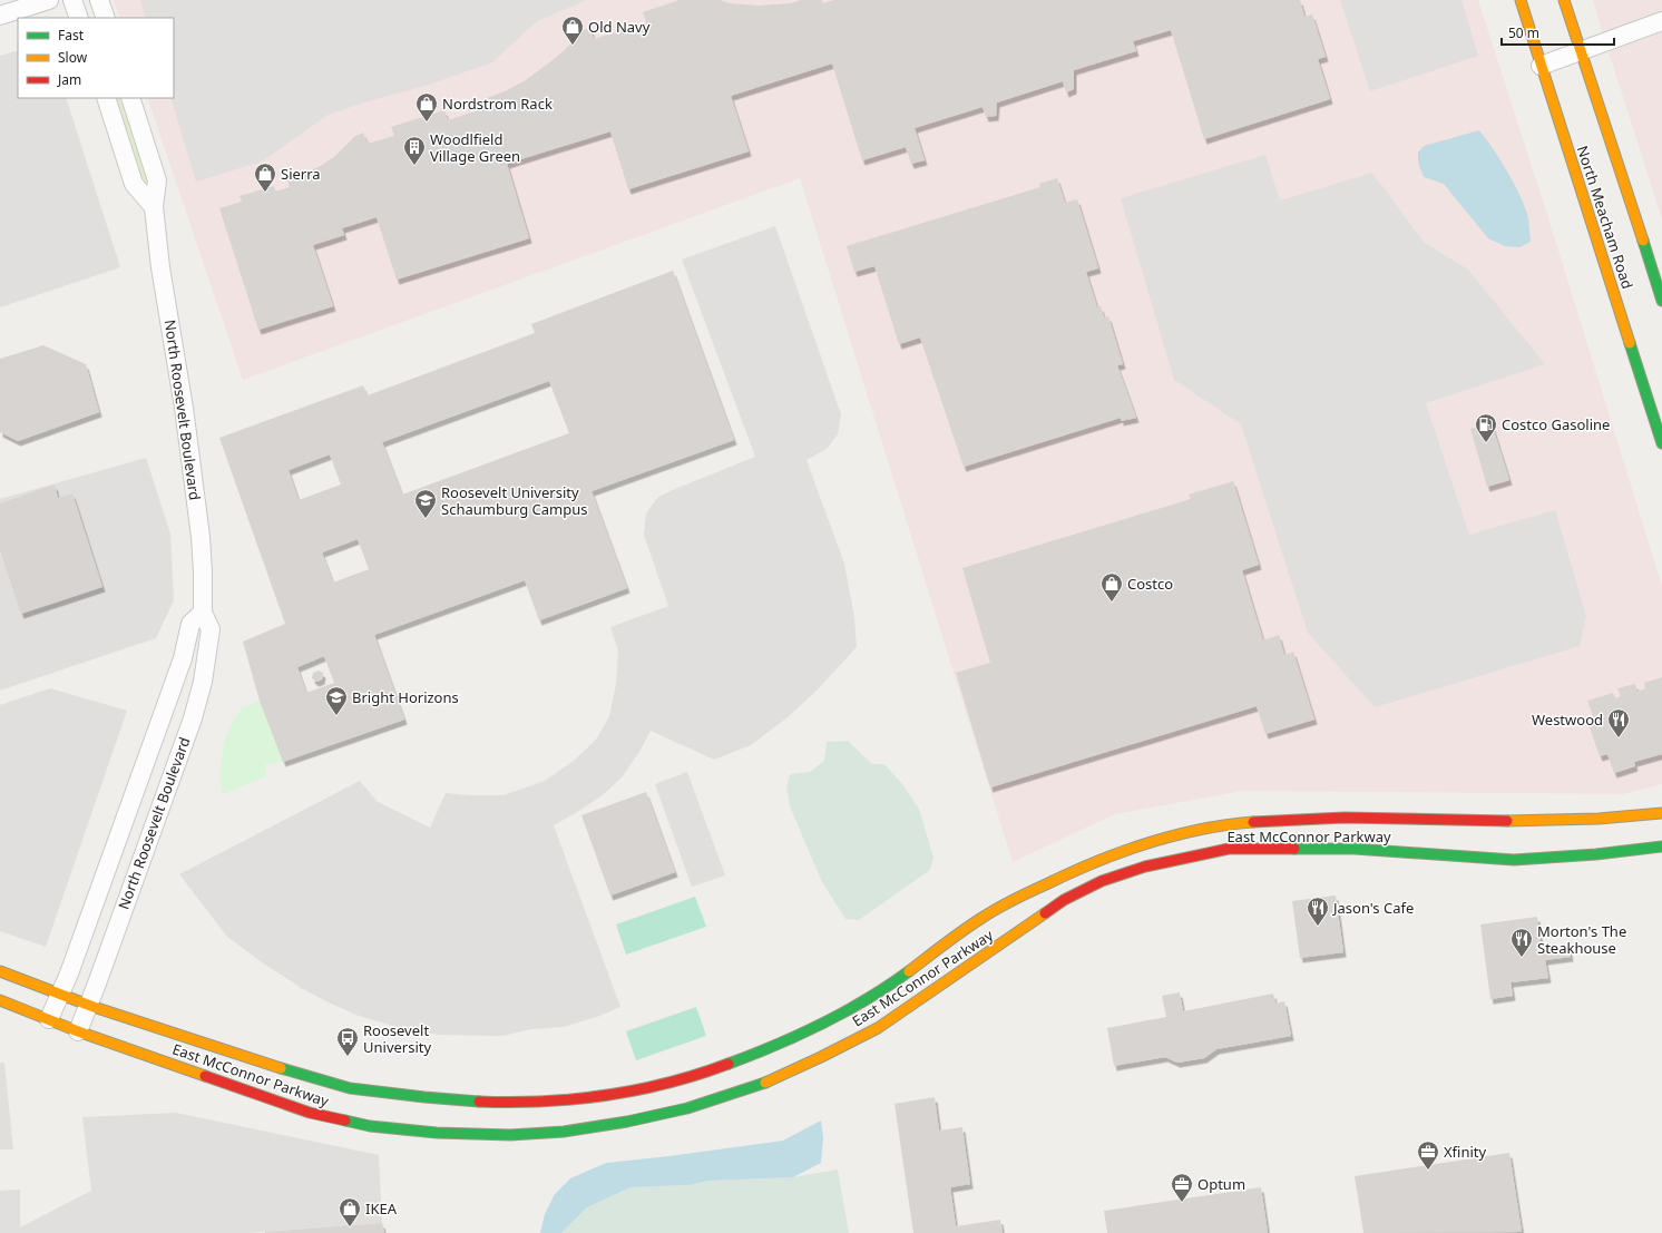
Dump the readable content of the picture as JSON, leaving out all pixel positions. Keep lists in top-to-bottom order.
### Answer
{
  "streets": {
    "street": ["North Meacham Road", "North Roosevelt Boulevard", "East McConnor Parkway"]
  },
  "crossings": [
    ["North Roosevelt Boulevard", "East McConnor Parkway"]
  ],
  "places": {
    "shop": [
      "Old Navy",
      "Nordstrom Rack",
      "Sierra",
      "Costco",
      "IKEA"
    ],
    "building": ["Woodlfield Village Green"],
    "fuel station": ["Costco Gasoline"],
    "school or university": ["Roosevelt University Schaumburg Campus", "Bright Horizons"],
    "restaurant": ["Westwood", "Jason's Cafe", "Morton's The Steakhouse"],
    "bus stop": ["Roosevelt University"],
    "office": ["Xfinity", "Optum"]
  },
  "legend": ["Fast", "Slow", "Jam"],
  "scale_bar": "50 m"
}
